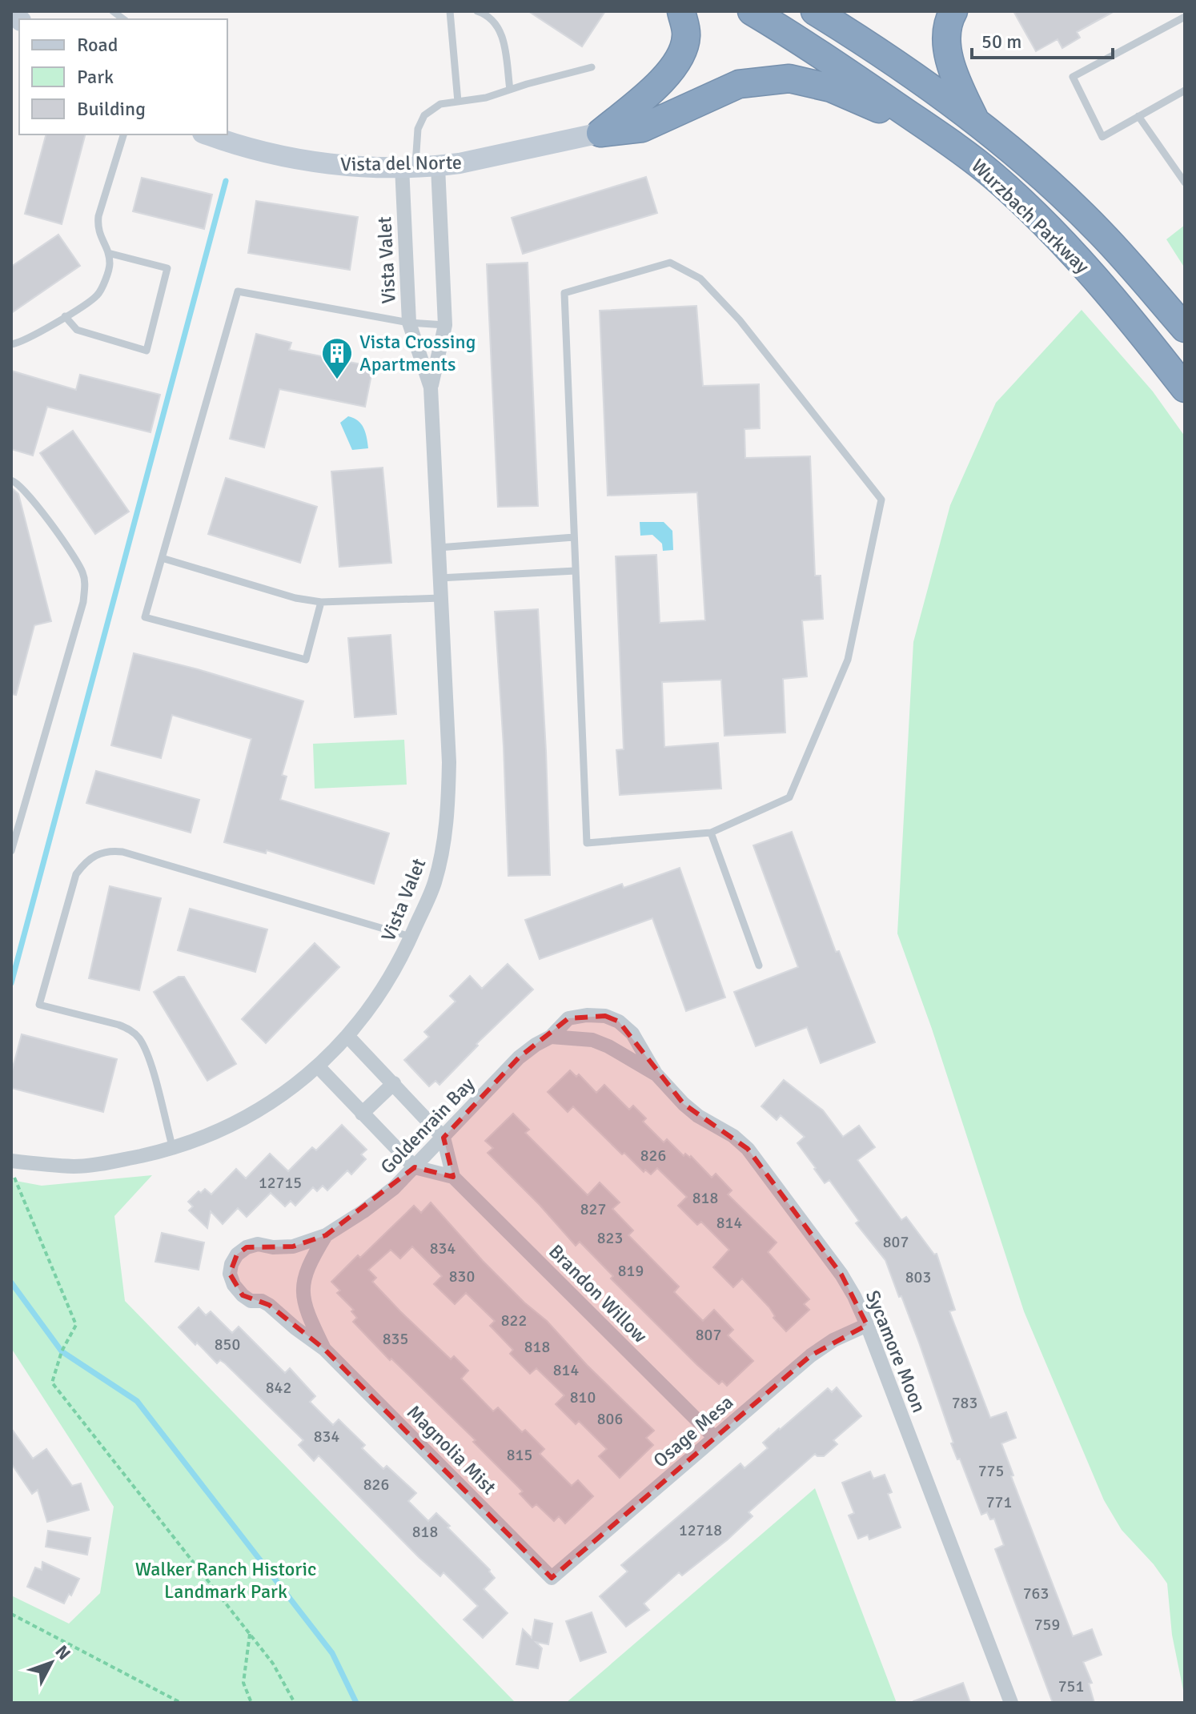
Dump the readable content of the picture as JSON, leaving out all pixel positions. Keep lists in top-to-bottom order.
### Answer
{
  "streets": {
    "highway": ["Wurzbach Parkway"],
    "street": [
      "Vista del Norte",
      "Vista Valet",
      "Goldenrain Bay",
      "Brandon Willow",
      "Sycamore Moon",
      "Osage Mesa",
      "Magnolia Mist"
    ]
  },
  "crossings": [
    ["Vista del Norte", "Vista Valet"],
    ["Goldenrain Bay", "Sycamore Moon"],
    ["Goldenrain Bay", "Magnolia Mist"],
    ["Brandon Willow", "Osage Mesa"],
    ["Sycamore Moon", "Osage Mesa"],
    ["Osage Mesa", "Magnolia Mist"]
  ],
  "parks": ["Walker Ranch Historic Landmark Park"],
  "places": {
    "building": ["Vista Crossing Apartments"]
  },
  "house_numbers": [
    "826",
    "12715",
    "818",
    "827",
    "814",
    "823",
    "807",
    "834",
    "819",
    "830",
    "803",
    "822",
    "807",
    "835",
    "850",
    "818",
    "814",
    "842",
    "810",
    "783",
    "806",
    "834",
    "815",
    "775",
    "826",
    "771",
    "12718",
    "818",
    "763",
    "759",
    "751"
  ],
  "legend": ["Road", "Park", "Building"],
  "scale_bar": "50 m",
  "north": "top right"
}
